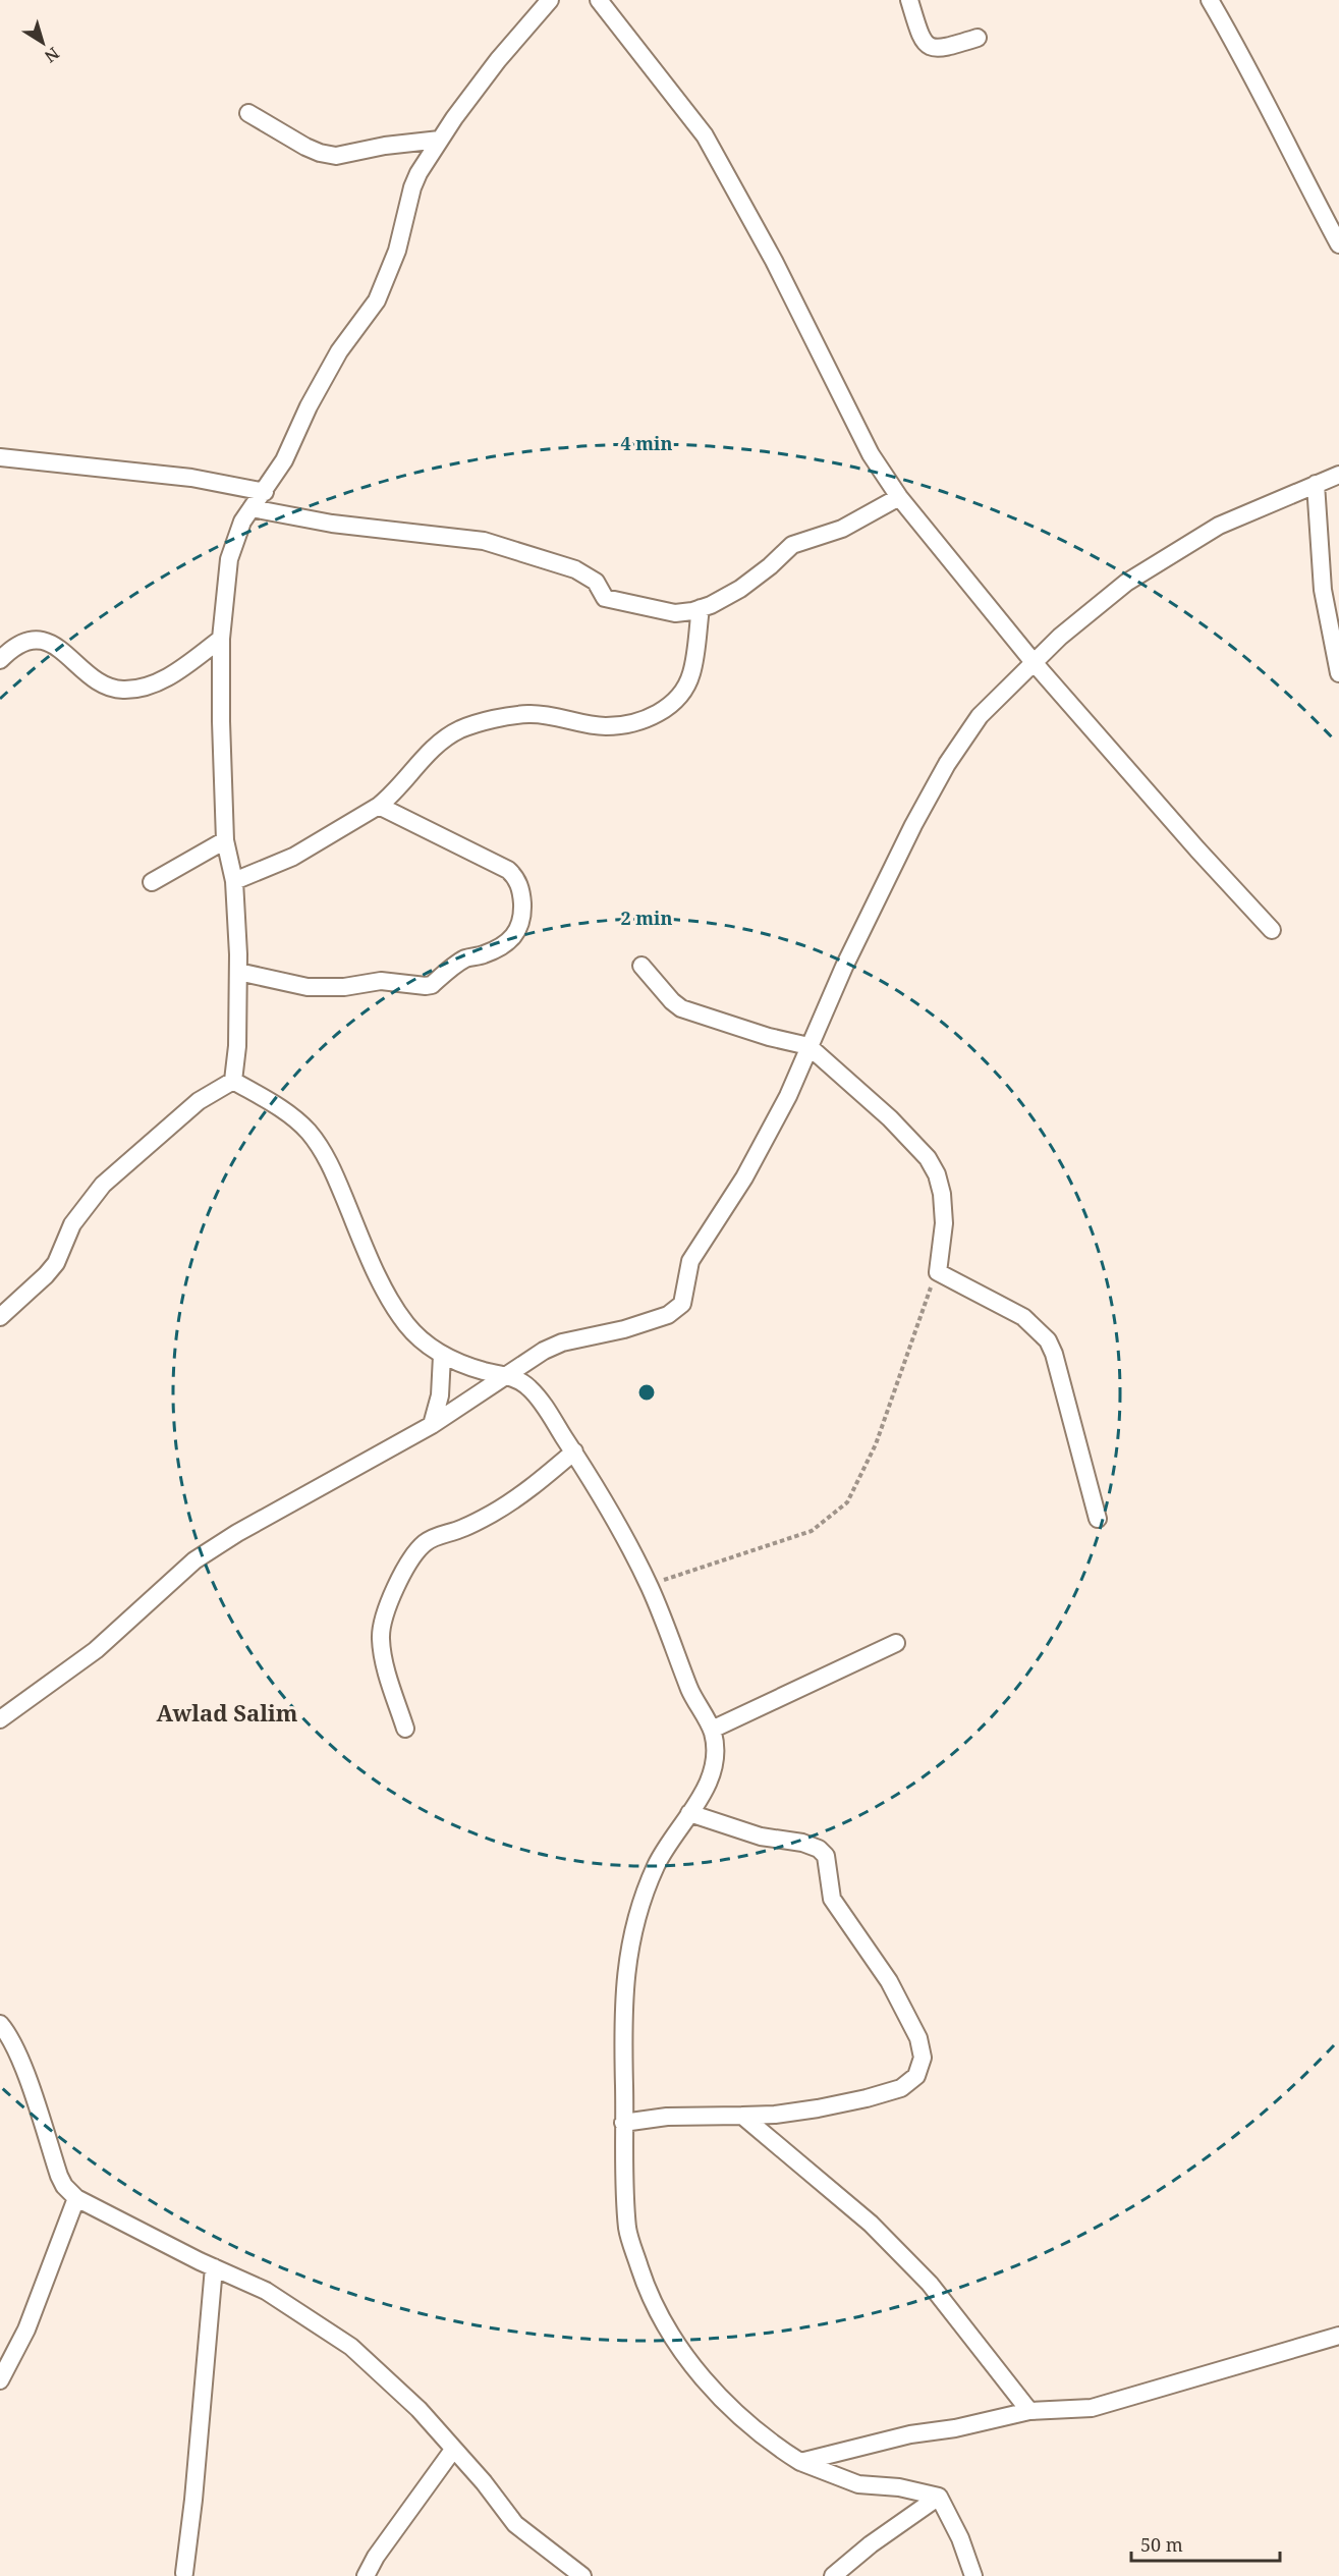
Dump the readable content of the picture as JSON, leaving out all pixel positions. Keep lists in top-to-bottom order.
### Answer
{
  "districts": ["Awlad Salim"],
  "scale_bar": "50 m",
  "north": "bottom right",
  "rings": ["4 min", "2 min"]
}
